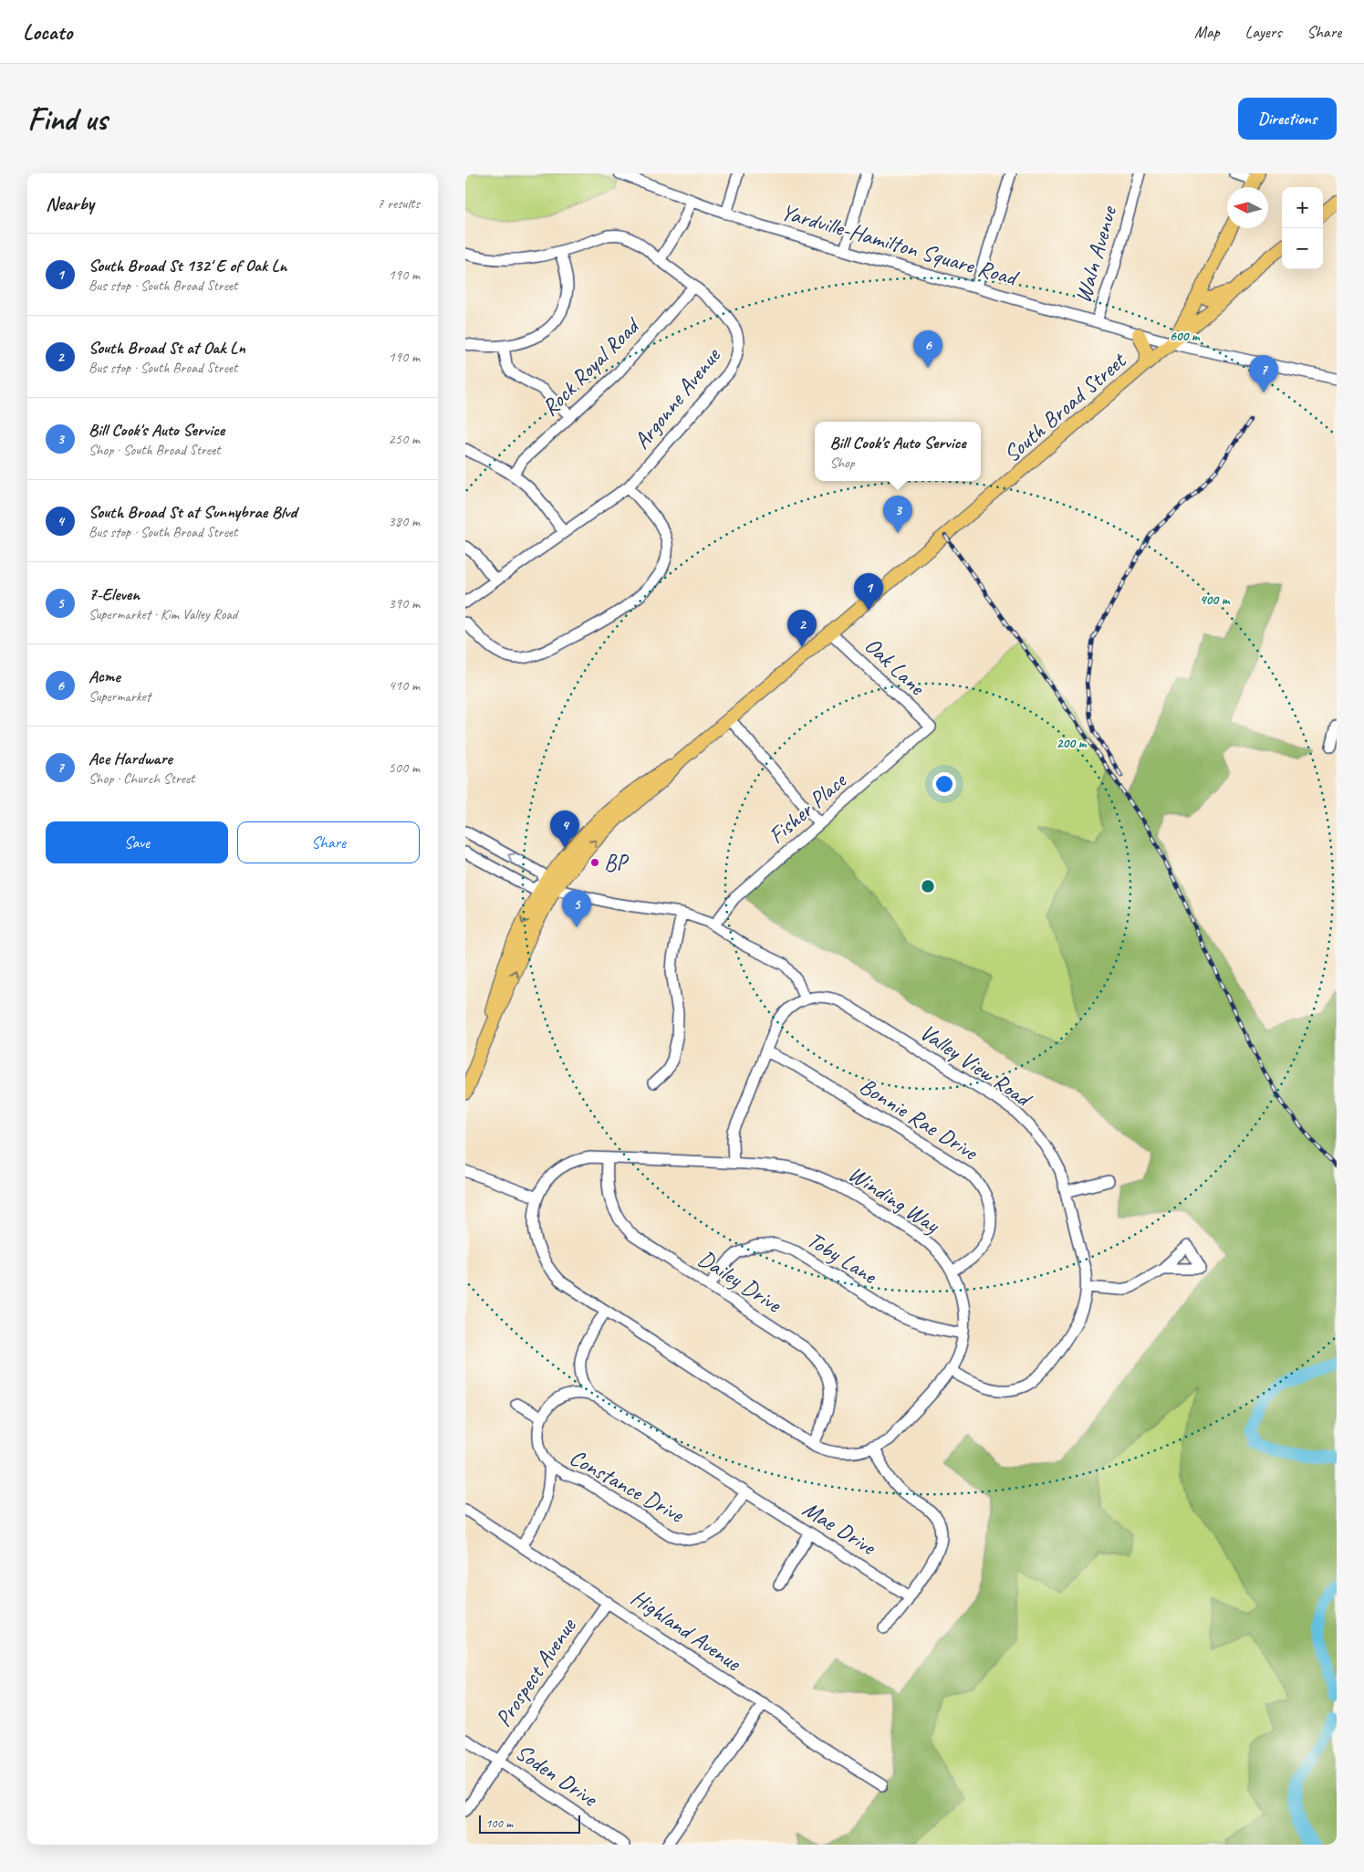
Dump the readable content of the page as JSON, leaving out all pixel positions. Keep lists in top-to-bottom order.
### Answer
{
  "streets": {
    "main road": ["South Broad Street"],
    "street": [
      "Yardville-Hamilton Square Road",
      "Waln Avenue",
      "Rock Royal Road",
      "Argonne Avenue",
      "Oak Lane",
      "Fisher Place",
      "Valley View Road",
      "Bonnie Rae Drive",
      "Winding Way",
      "Toby Lane",
      "Dailey Drive",
      "Constance Drive",
      "Mae Drive",
      "Highland Avenue",
      "Prospect Avenue",
      "Soden Drive"
    ]
  },
  "crossings": [
    ["Yardville-Hamilton Square Road", "Waln Avenue"],
    ["Yardville-Hamilton Square Road", "South Broad Street"],
    ["Rock Royal Road", "Argonne Avenue"],
    ["South Broad Street", "Oak Lane"],
    ["Oak Lane", "Fisher Place"],
    ["Valley View Road", "Winding Way"],
    ["Bonnie Rae Drive", "Winding Way"],
    ["Winding Way", "Toby Lane"],
    ["Winding Way", "Dailey Drive"],
    ["Toby Lane", "Dailey Drive"],
    ["Constance Drive", "Mae Drive"],
    ["Highland Avenue", "Prospect Avenue"],
    ["Prospect Avenue", "Soden Drive"]
  ],
  "places": ["BP"],
  "scale_bar": "100 m",
  "north": "left",
  "page": {
    "header": "Locato",
    "nav": ["Map", "Layers", "Share"],
    "buttons": [
      "Directions",
      ["Save", "Share"]
    ],
    "title": "Find us",
    "heading": ["Nearby", "7 results"],
    "map_buttons": ["+", "−"],
    "list": [
      {
        "mark": "1",
        "name": "South Broad St 132' E of Oak Ln",
        "note": "Bus stop · South Broad Street",
        "value": "190 m"
      },
      {
        "mark": "2",
        "name": "South Broad St at Oak Ln",
        "note": "Bus stop · South Broad Street",
        "value": "190 m"
      },
      {
        "mark": "3",
        "name": "Bill Cook's Auto Service",
        "note": "Shop · South Broad Street",
        "value": "250 m"
      },
      {
        "mark": "4",
        "name": "South Broad St at Sunnybrae Blvd",
        "note": "Bus stop · South Broad Street",
        "value": "380 m"
      },
      {
        "mark": "5",
        "name": "7-Eleven",
        "note": "Supermarket · Kim Valley Road",
        "value": "390 m"
      },
      {
        "mark": "6",
        "name": "Acme",
        "note": "Supermarket",
        "value": "410 m"
      },
      {
        "mark": "7",
        "name": "Ace Hardware",
        "note": "Shop · Church Street",
        "value": "500 m"
      }
    ],
    "pins": [
      "6",
      "7",
      "3",
      "1",
      "2",
      "4",
      "5"
    ],
    "popup": ["Bill Cook's Auto Service", "Shop"],
    "scale": "100 m"
  },
  "rings": ["600 m", "400 m", "200 m"]
}
